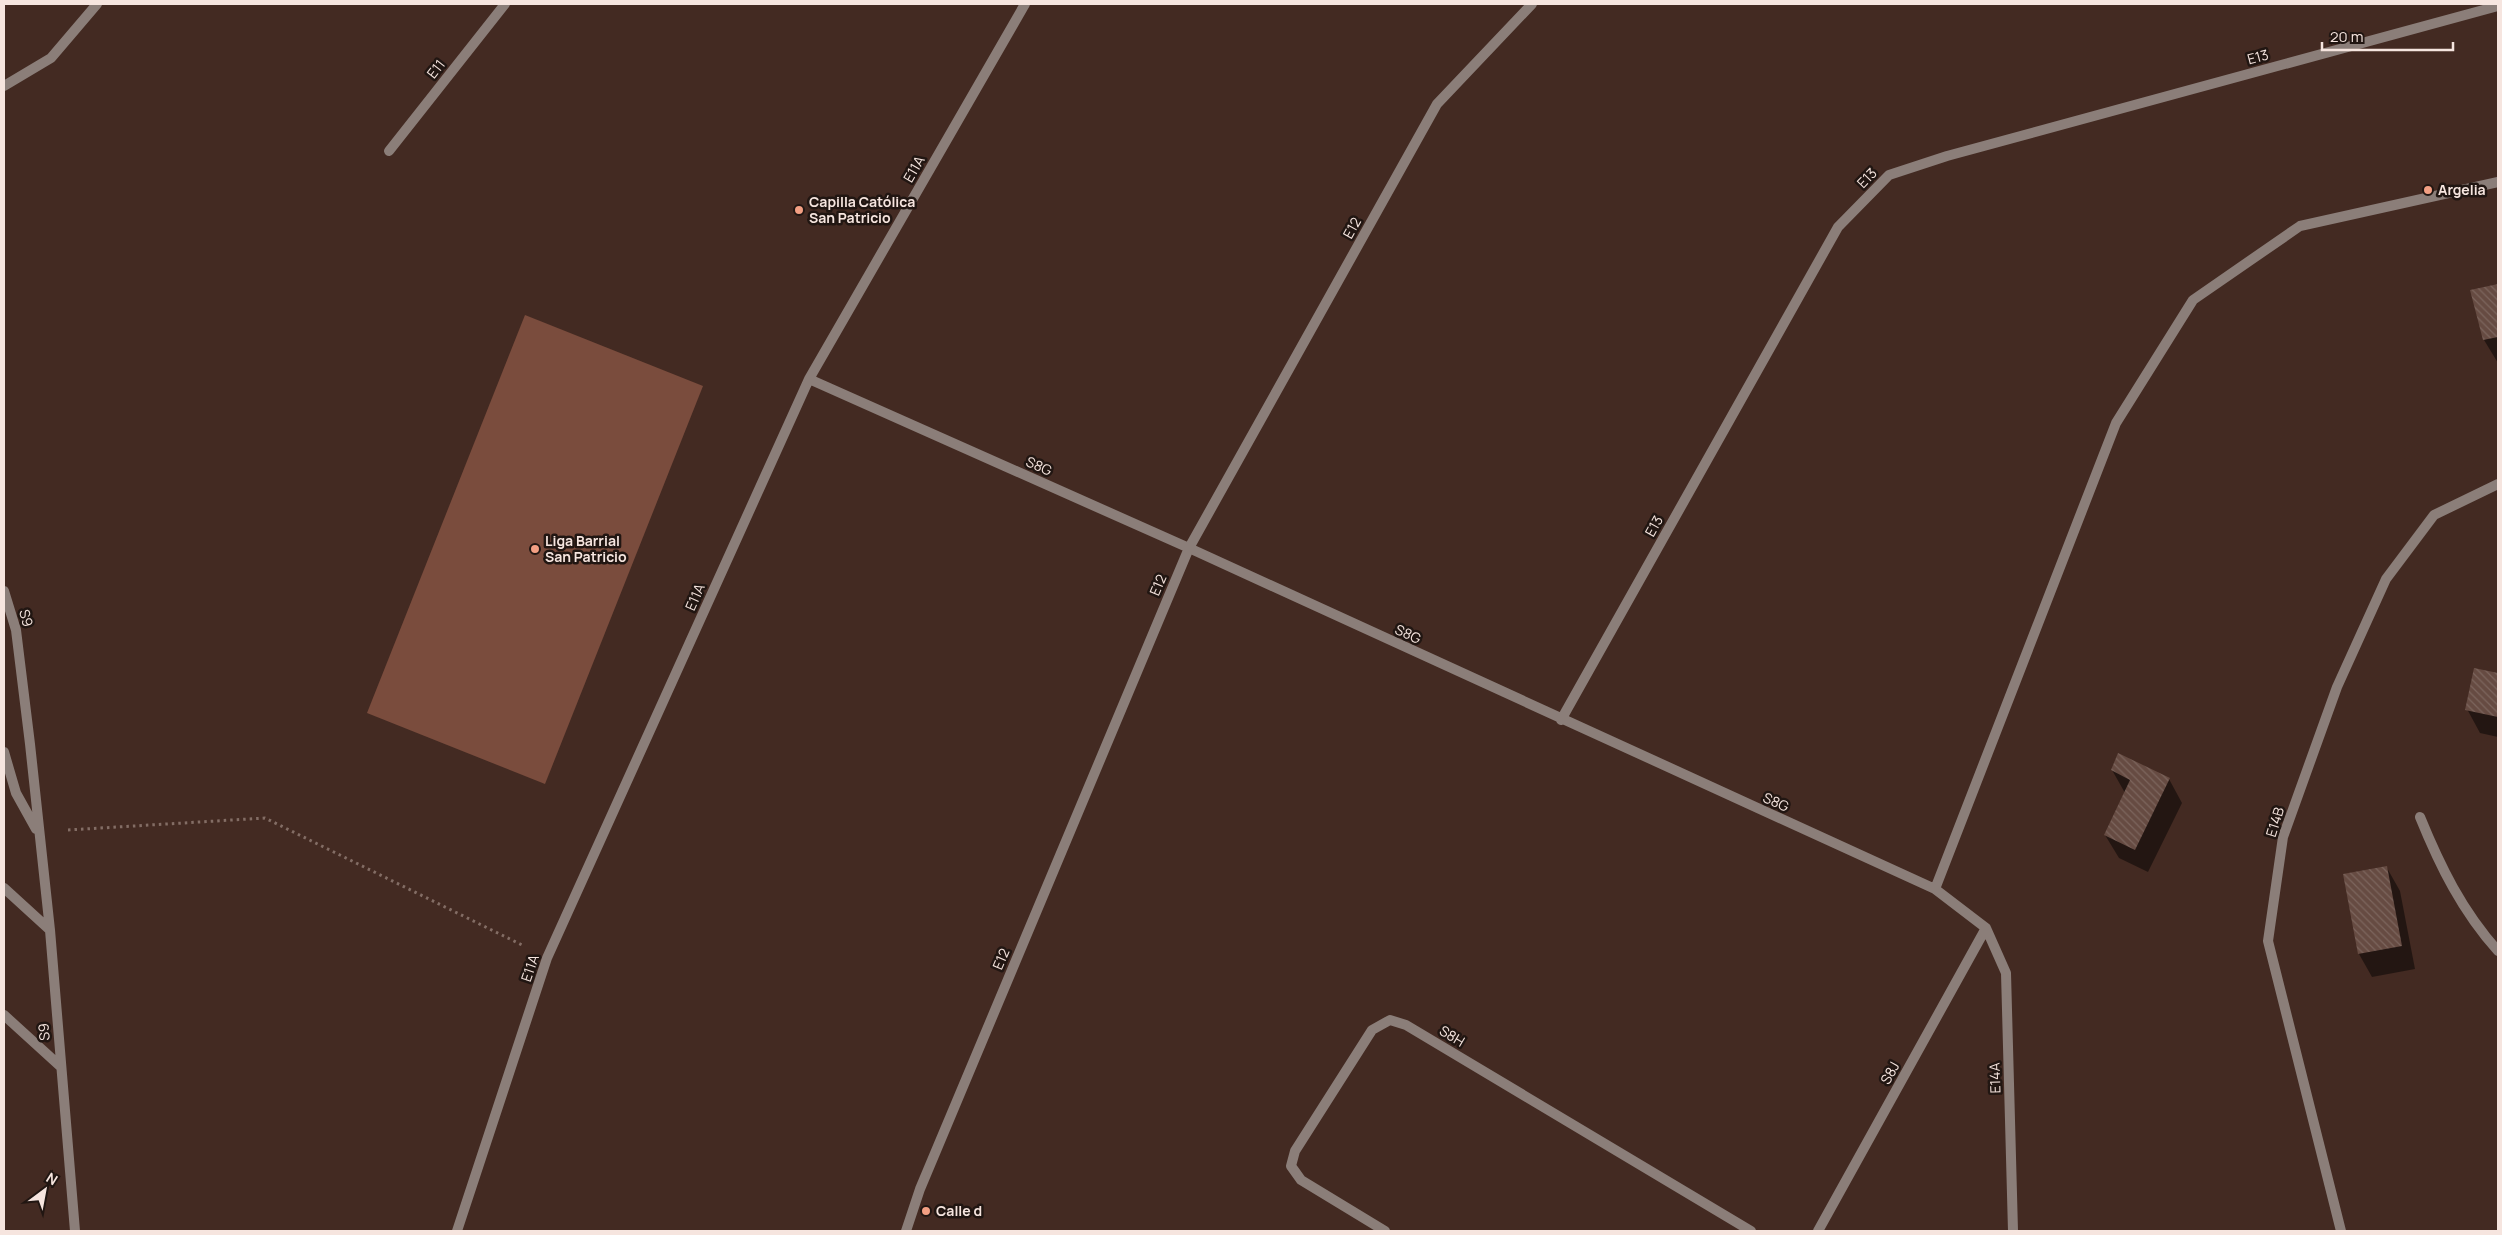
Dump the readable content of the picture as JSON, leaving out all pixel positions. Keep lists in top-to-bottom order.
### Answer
{
  "streets": {
    "street": [
      "E13",
      "E11",
      "E11A",
      "E12",
      "S8G",
      "S9",
      "E14B",
      "S8H",
      "S8J",
      "E14A"
    ]
  },
  "crossings": [
    ["E13", "S8G"],
    ["E11A", "S8G"],
    ["E12", "S8G"],
    ["S8G", "S8J"],
    ["S8G", "E14A"],
    ["S8J", "E14A"]
  ],
  "places": [
    "Argelia",
    "Capilla Católica San Patricio",
    "Liga Barrial San Patricio",
    "Calle d"
  ],
  "scale_bar": "20 m",
  "north": "top right"
}
